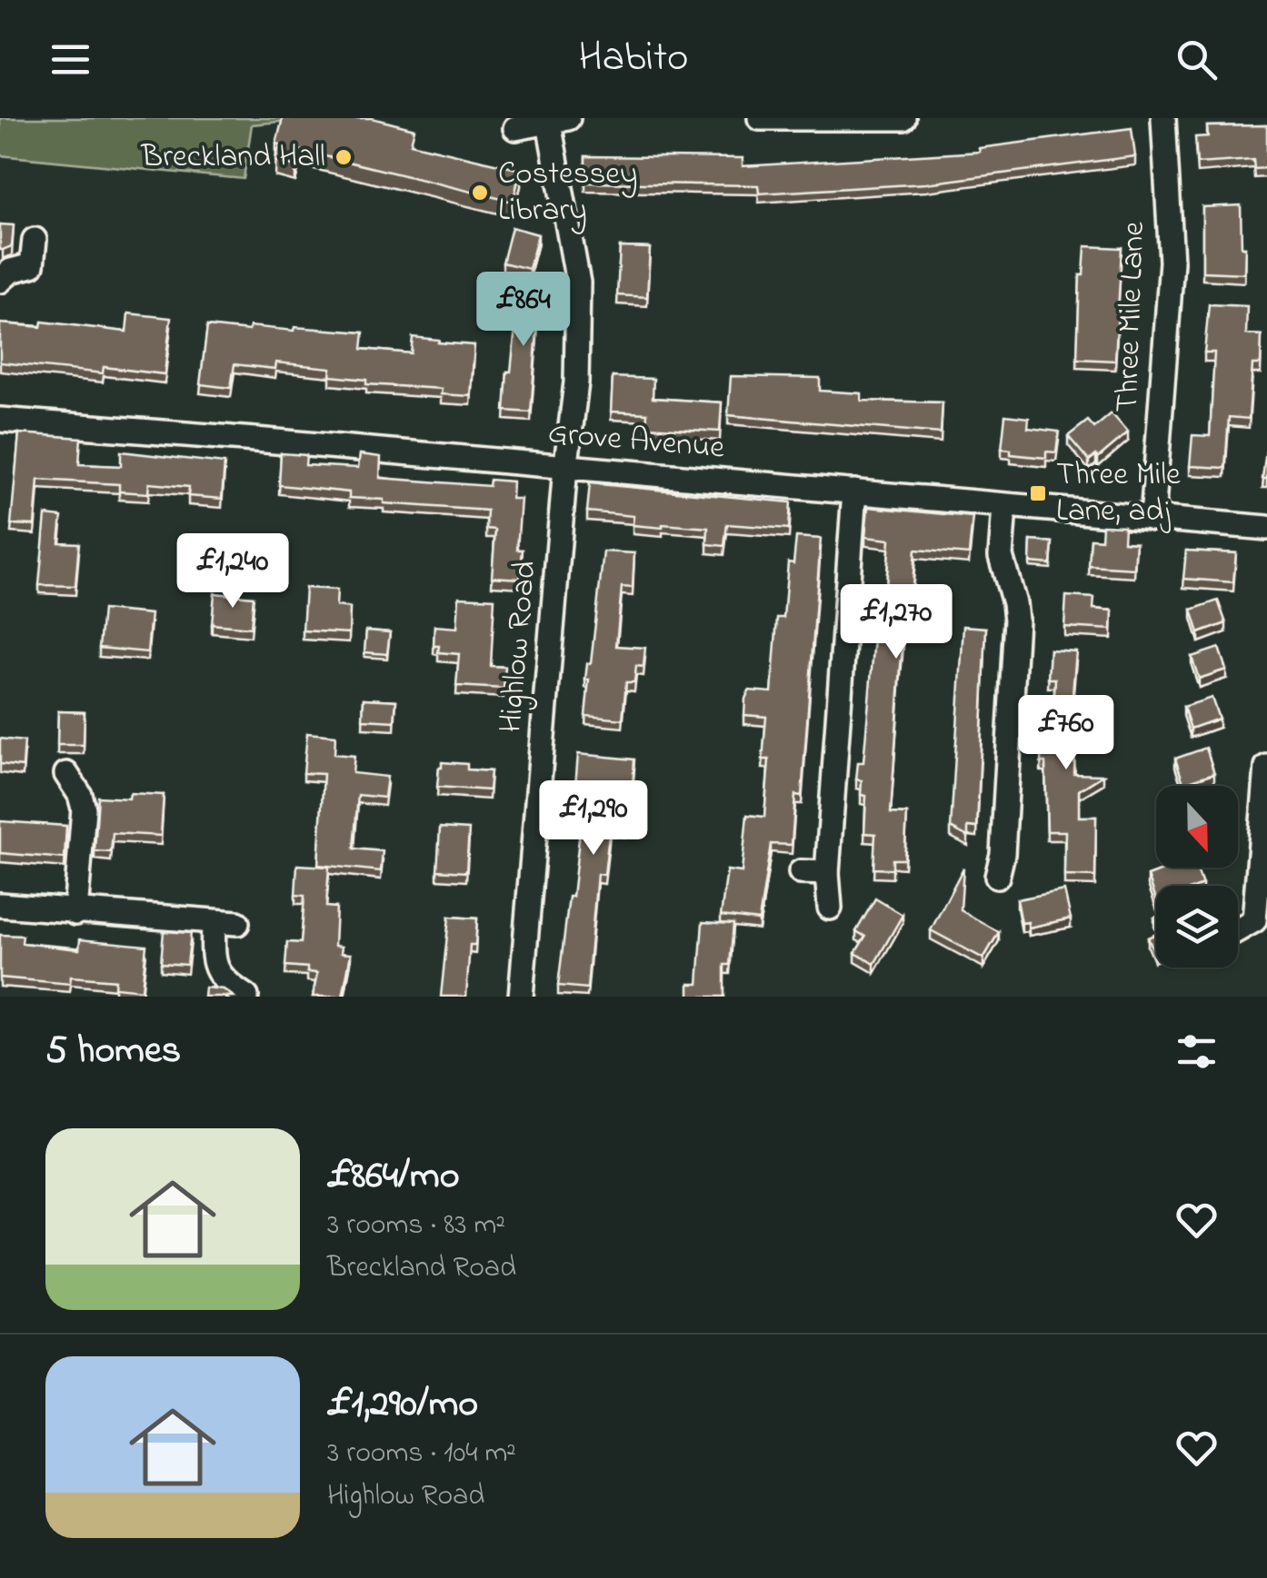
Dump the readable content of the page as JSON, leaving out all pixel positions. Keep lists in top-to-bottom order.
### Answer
{
  "streets": {
    "street": ["Three Mile Lane", "Grove Avenue", "Highlow Road"]
  },
  "crossings": [
    ["Three Mile Lane", "Grove Avenue"],
    ["Grove Avenue", "Highlow Road"]
  ],
  "places": {
    "other": ["Breckland Hall", "Costessey Library"],
    "transit": ["Three Mile Lane, adj"]
  },
  "north": "bottom",
  "page": {
    "header": "Habito",
    "price": [
      "£864",
      "£1,240",
      "£1,270",
      "£760",
      "£1,290"
    ],
    "heading": "5 homes",
    "list": [
      {
        "name": "£864/mo",
        "note": "3 rooms · 83 m² · Breckland Road"
      },
      {
        "name": "£1,290/mo",
        "note": "3 rooms · 104 m² · Highlow Road"
      }
    ]
  }
}
